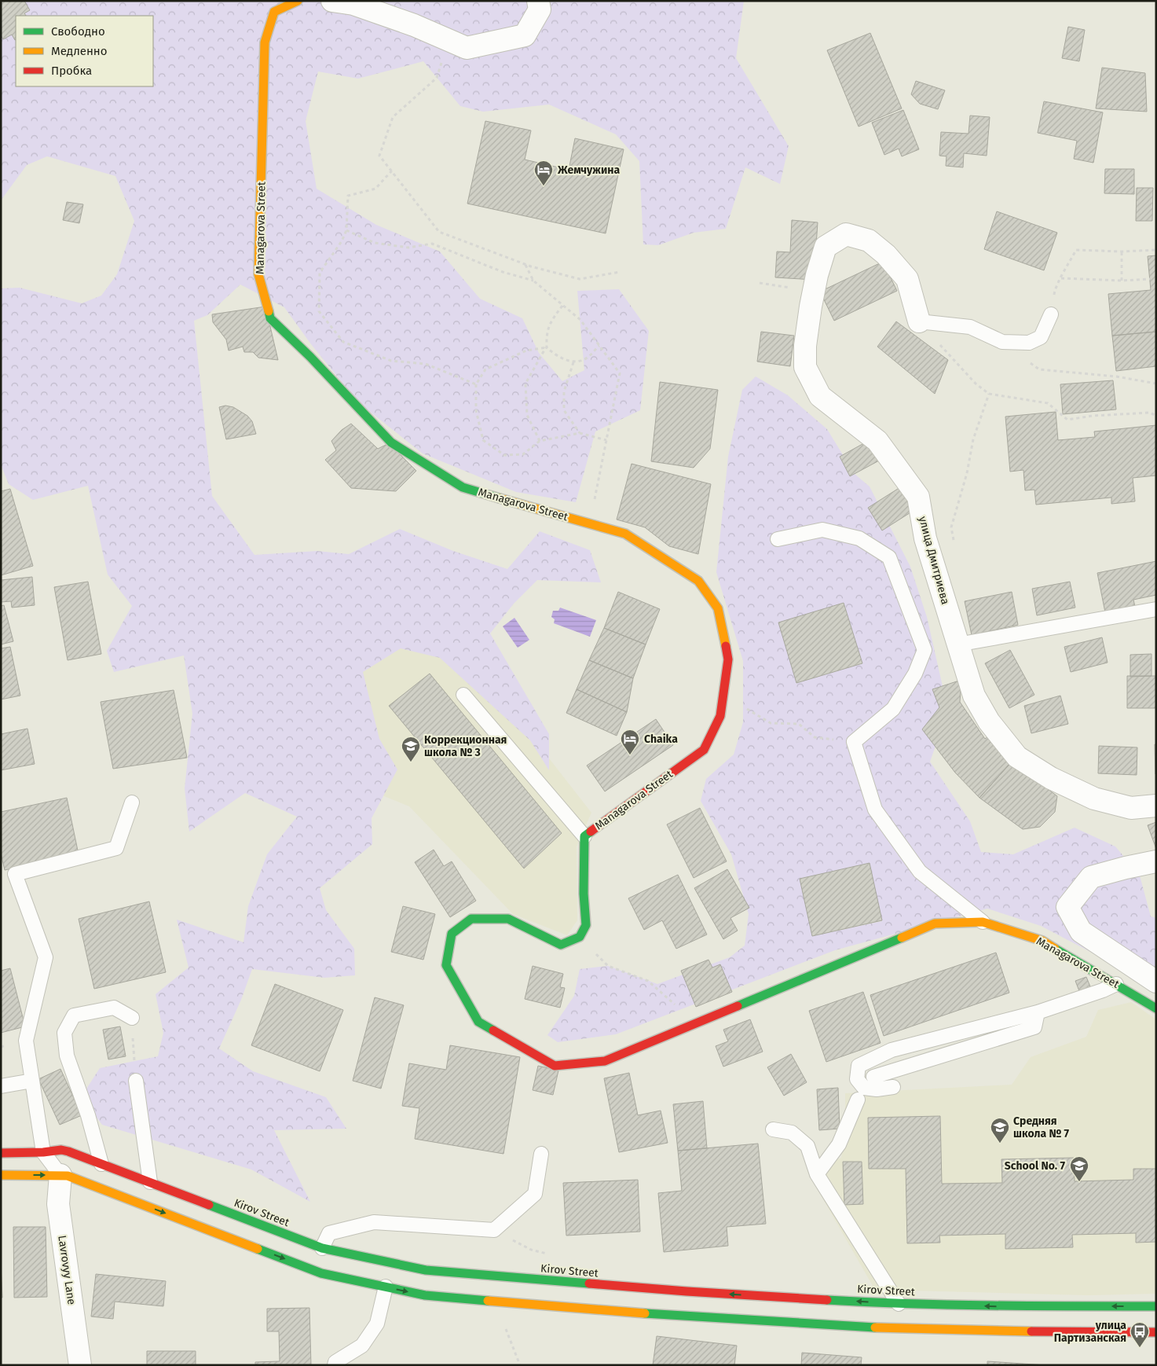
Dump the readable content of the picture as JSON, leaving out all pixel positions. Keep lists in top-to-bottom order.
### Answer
{
  "streets": {
    "main road": ["Managarova Street", "Kirov Street"],
    "street": ["улица Дмитриева", "Lavrovyy Lane"]
  },
  "places": {
    "hotel": ["Жемчужина", "Chaika"],
    "school or university": ["Коррекционная школа № 3", "Средняя школа № 7", "School No. 7"],
    "bus stop": ["улица Партизанская"]
  },
  "legend": ["Свободно", "Медленно", "Пробка"]
}
